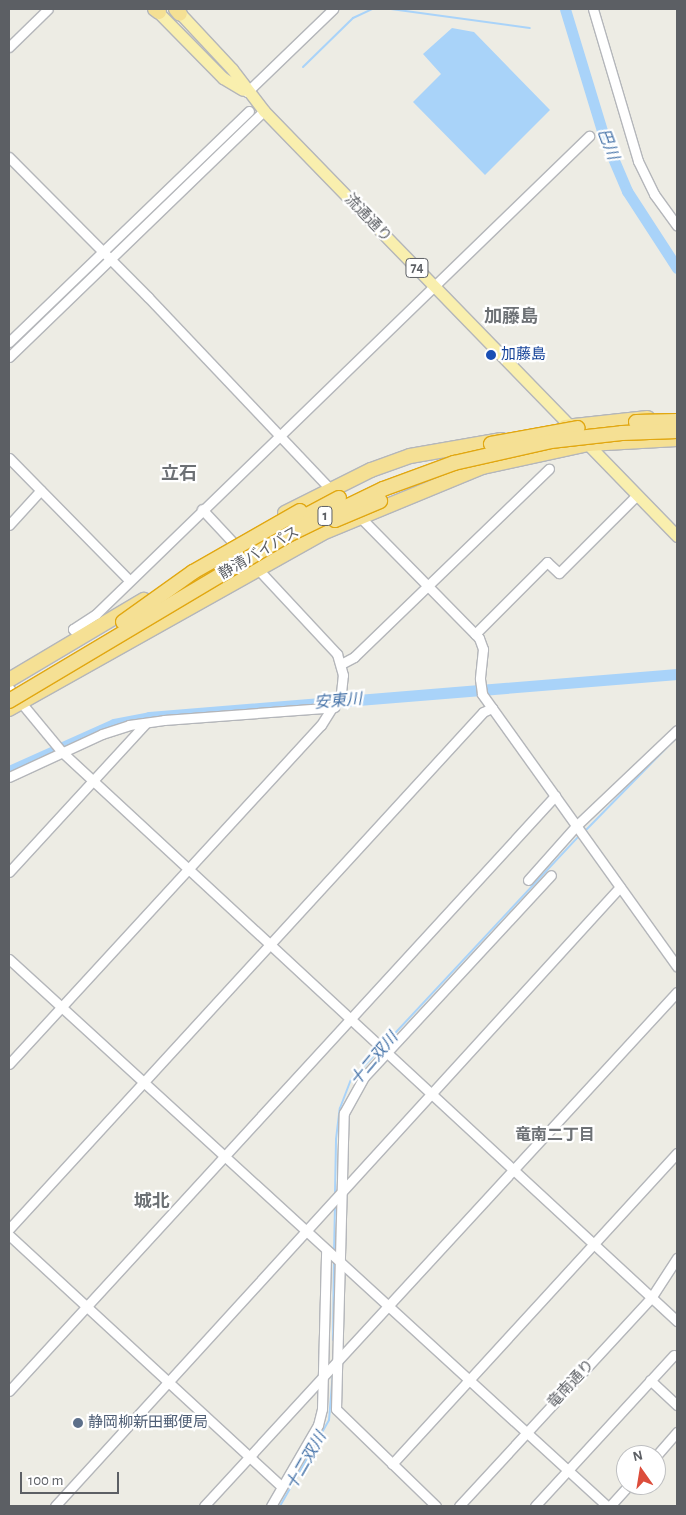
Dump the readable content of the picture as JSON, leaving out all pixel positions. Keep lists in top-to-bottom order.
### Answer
{
  "streets": {
    "highway": ["1", "静清バイパス"],
    "main road": ["流通通り", "74"],
    "street": ["竜南通り"]
  },
  "crossings": [
    ["流通通り", "74"],
    ["流通通り", "1"],
    ["1", "静清バイパス"]
  ],
  "districts": [
    "加藤島",
    "立石",
    "竜南二丁目",
    "城北"
  ],
  "water": ["巴川", "安東川", "十二双川"],
  "places": ["加藤島", "静岡柳新田郵便局"],
  "scale_bar": "100 m",
  "north": "top"
}
